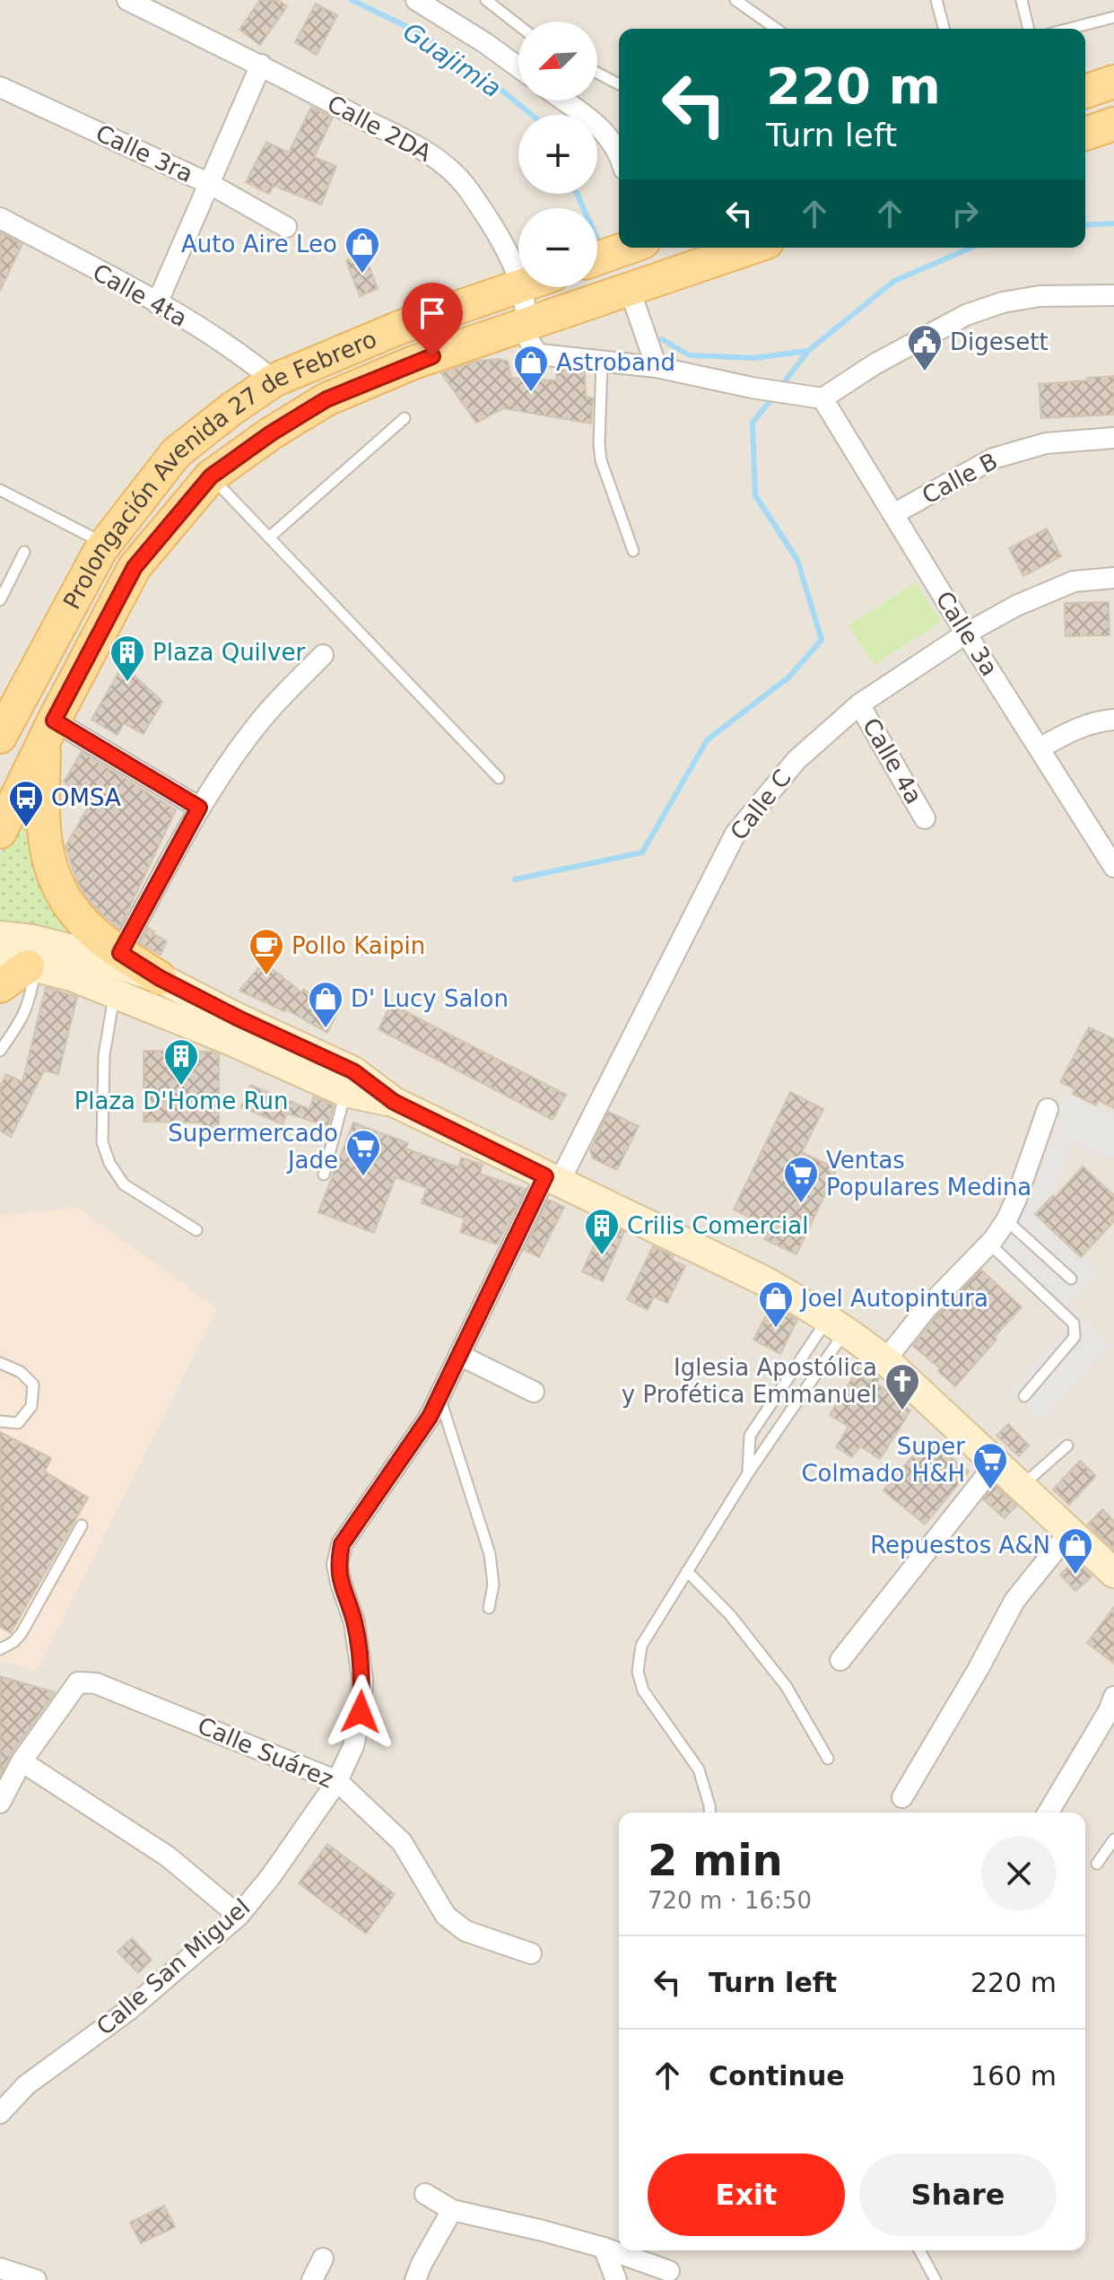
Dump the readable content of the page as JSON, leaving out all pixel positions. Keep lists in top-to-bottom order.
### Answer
{
  "streets": {
    "main road": ["Prolongación Avenida 27 de Febrero"],
    "street": [
      "Calle 2DA",
      "Calle 3ra",
      "Calle 4ta",
      "Calle B",
      "Calle 3a",
      "Calle 4a",
      "Calle C",
      "Calle Suárez",
      "Calle San Miguel"
    ]
  },
  "crossings": [
    ["Calle 2DA", "Prolongación Avenida 27 de Febrero"],
    ["Calle 4ta", "Prolongación Avenida 27 de Febrero"],
    ["Calle B", "Calle 3a"],
    ["Calle 3a", "Calle C"],
    ["Calle 4a", "Calle C"],
    ["Calle C", "Calle San Miguel"],
    ["Calle Suárez", "Calle San Miguel"]
  ],
  "water": ["Guajimia"],
  "places": {
    "shop": [
      "Auto Aire Leo",
      "Astroband",
      "D' Lucy Salon",
      "Joel Autopintura",
      "Repuestos A&N"
    ],
    "public building": ["Digesett"],
    "building": ["Plaza Quilver", "Plaza D'Home Run", "Crilis Comercial"],
    "bus stop": ["OMSA"],
    "cafe": ["Pollo Kaipin"],
    "supermarket": ["Supermercado Jade", "Ventas Populares Medina", "Super Colmado H&H"],
    "church": ["Iglesia Apostólica y Profética Emmanuel"]
  },
  "north": "bottom left",
  "page": {
    "map_buttons": ["+", "−"],
    "turn": ["220 m", "Turn left"],
    "heading": ["2 min", "720 m · 16:50"],
    "list": [
      {
        "name": "Turn left",
        "value": "220 m"
      },
      {
        "name": "Continue",
        "value": "160 m"
      }
    ],
    "buttons": ["Exit", "Share"]
  }
}
